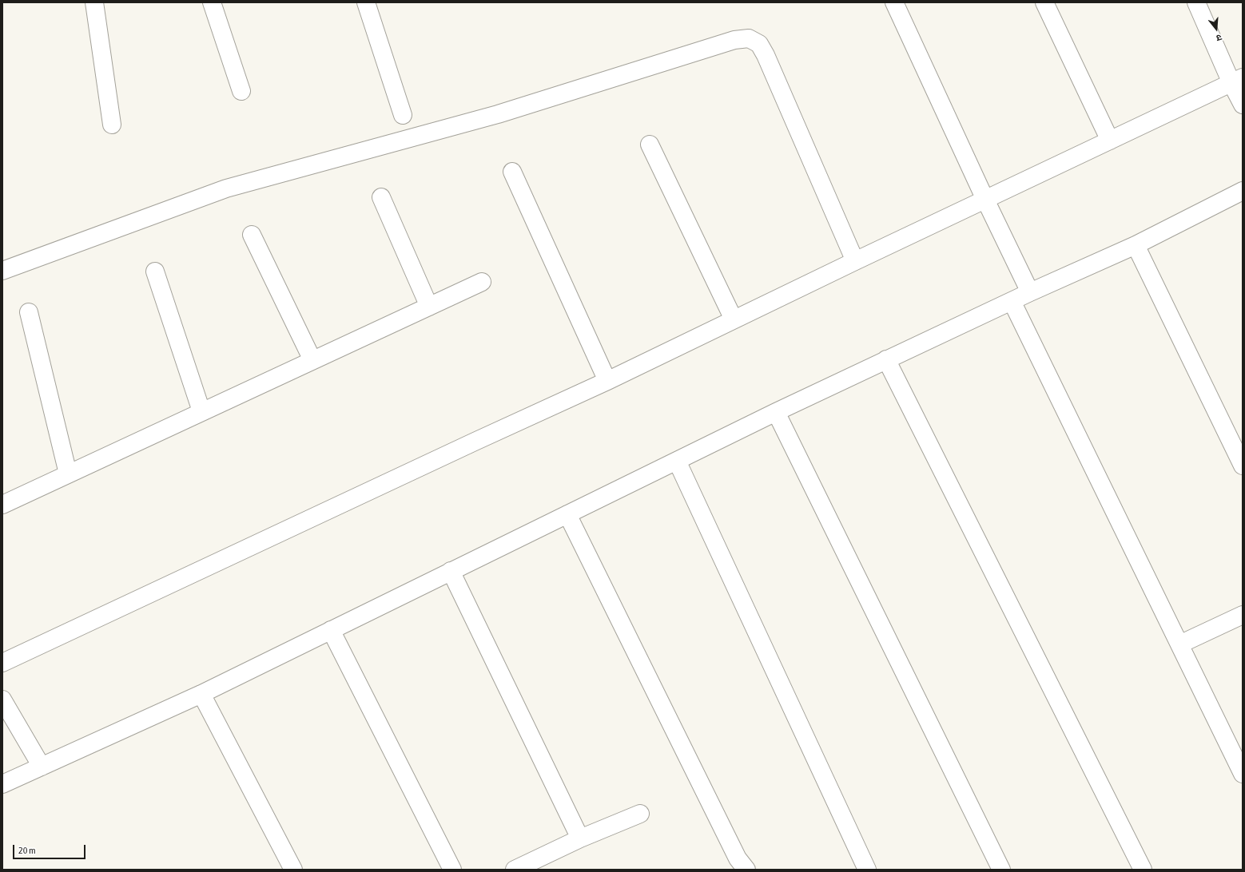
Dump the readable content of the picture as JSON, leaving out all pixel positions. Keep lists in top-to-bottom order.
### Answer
{
  "scale_bar": "20 m",
  "north": "bottom"
}
